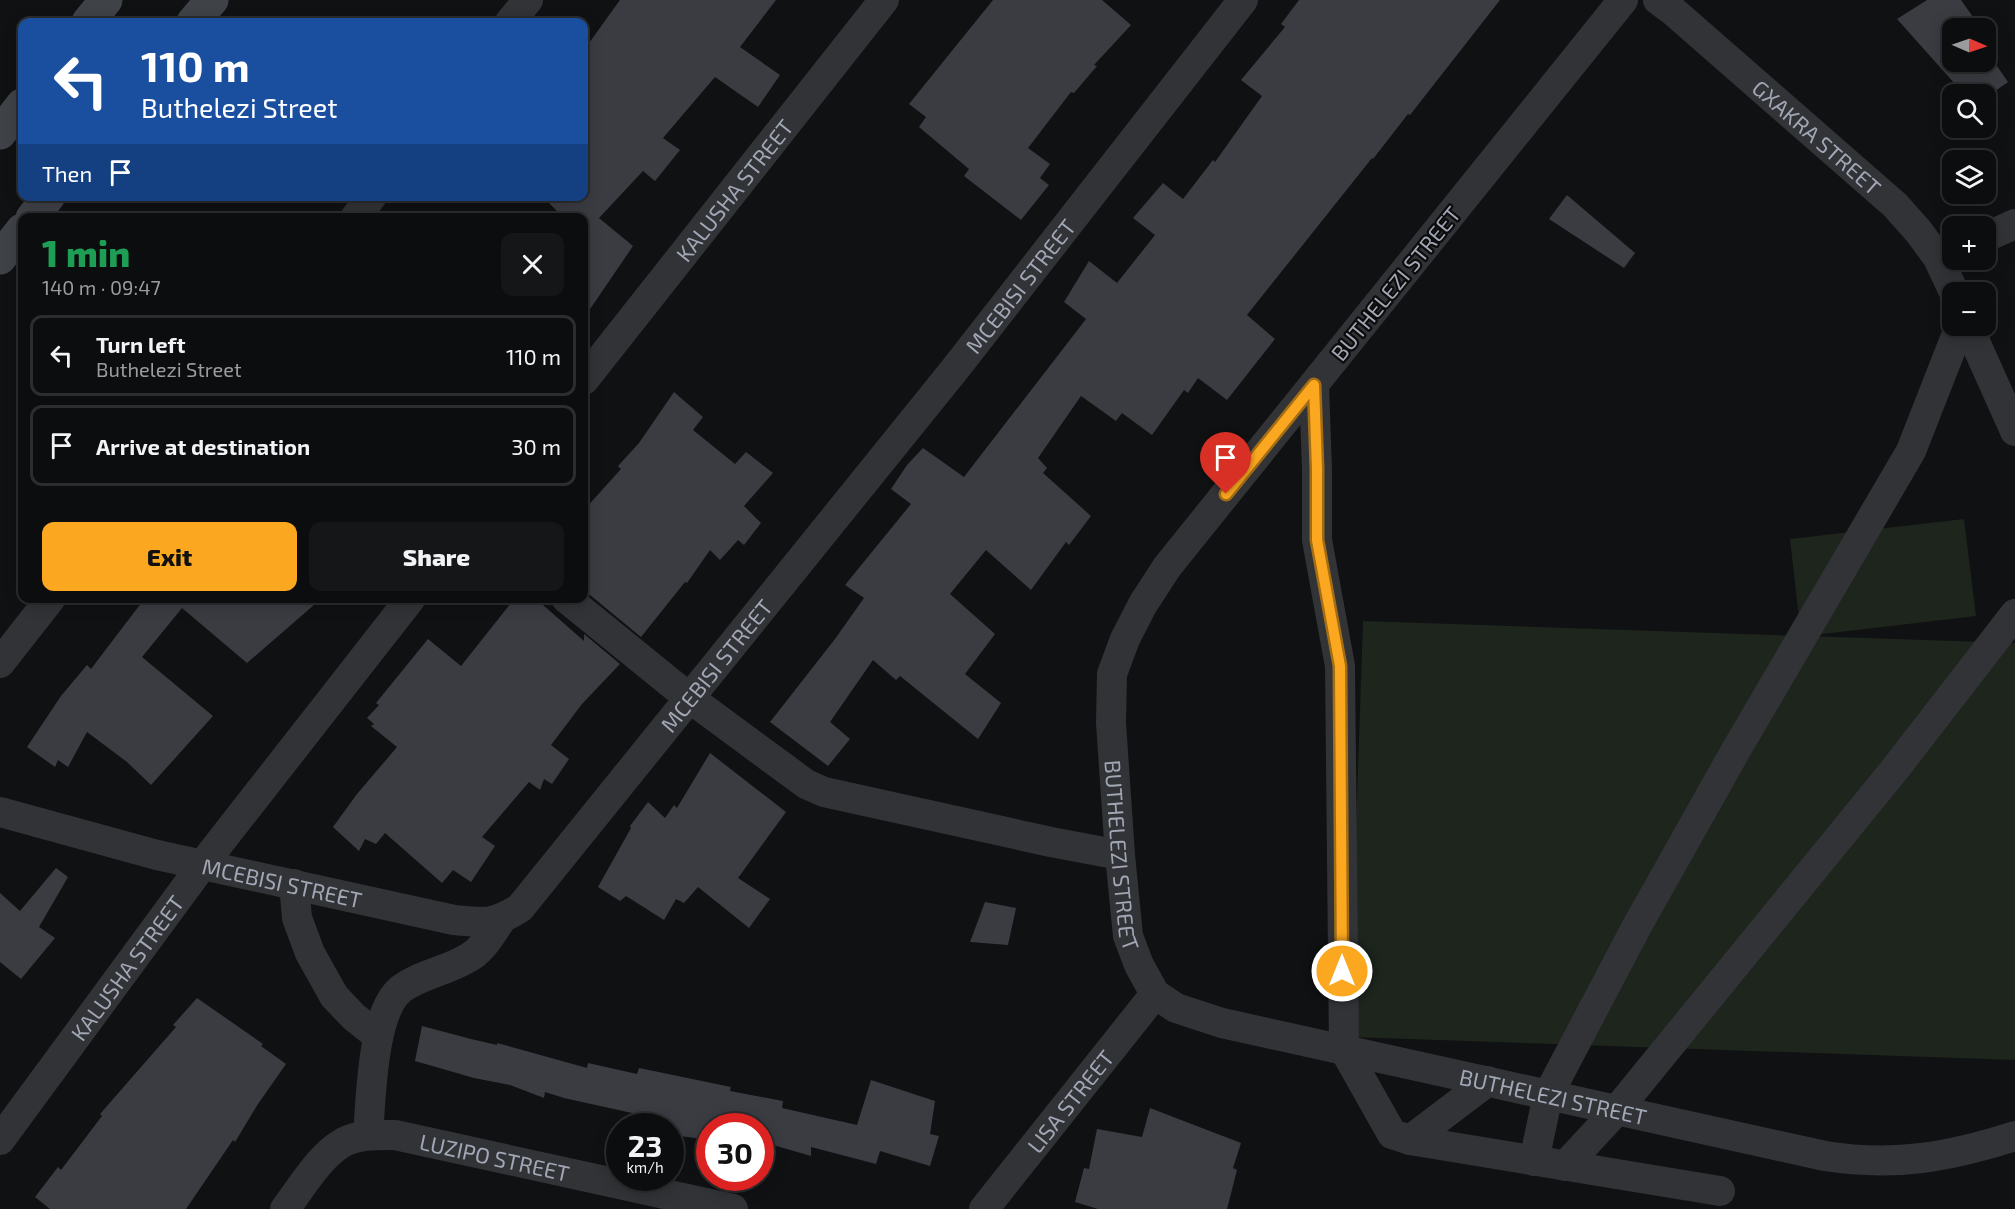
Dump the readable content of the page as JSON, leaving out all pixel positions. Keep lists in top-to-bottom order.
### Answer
{
  "streets": {
    "street": [
      "GXAKRA STREET",
      "KALUSHA STREET",
      "BUTHELEZI STREET",
      "MCEBISI STREET",
      "LISA STREET",
      "LUZIPO STREET"
    ]
  },
  "crossings": [
    ["KALUSHA STREET", "MCEBISI STREET"],
    ["BUTHELEZI STREET", "LISA STREET"]
  ],
  "north": "right",
  "page": {
    "map_buttons": ["+", "−"],
    "turn": ["110 m", "Buthelezi Street"],
    "then": "Then",
    "heading": ["1 min", "140 m · 09:47"],
    "list": [
      {
        "name": "Turn left",
        "note": "Buthelezi Street",
        "value": "110 m"
      },
      {
        "name": "Arrive at destination",
        "value": "30 m"
      }
    ],
    "buttons": ["Exit", "Share"],
    "speed": "23 km/h",
    "limit": "30"
  }
}
